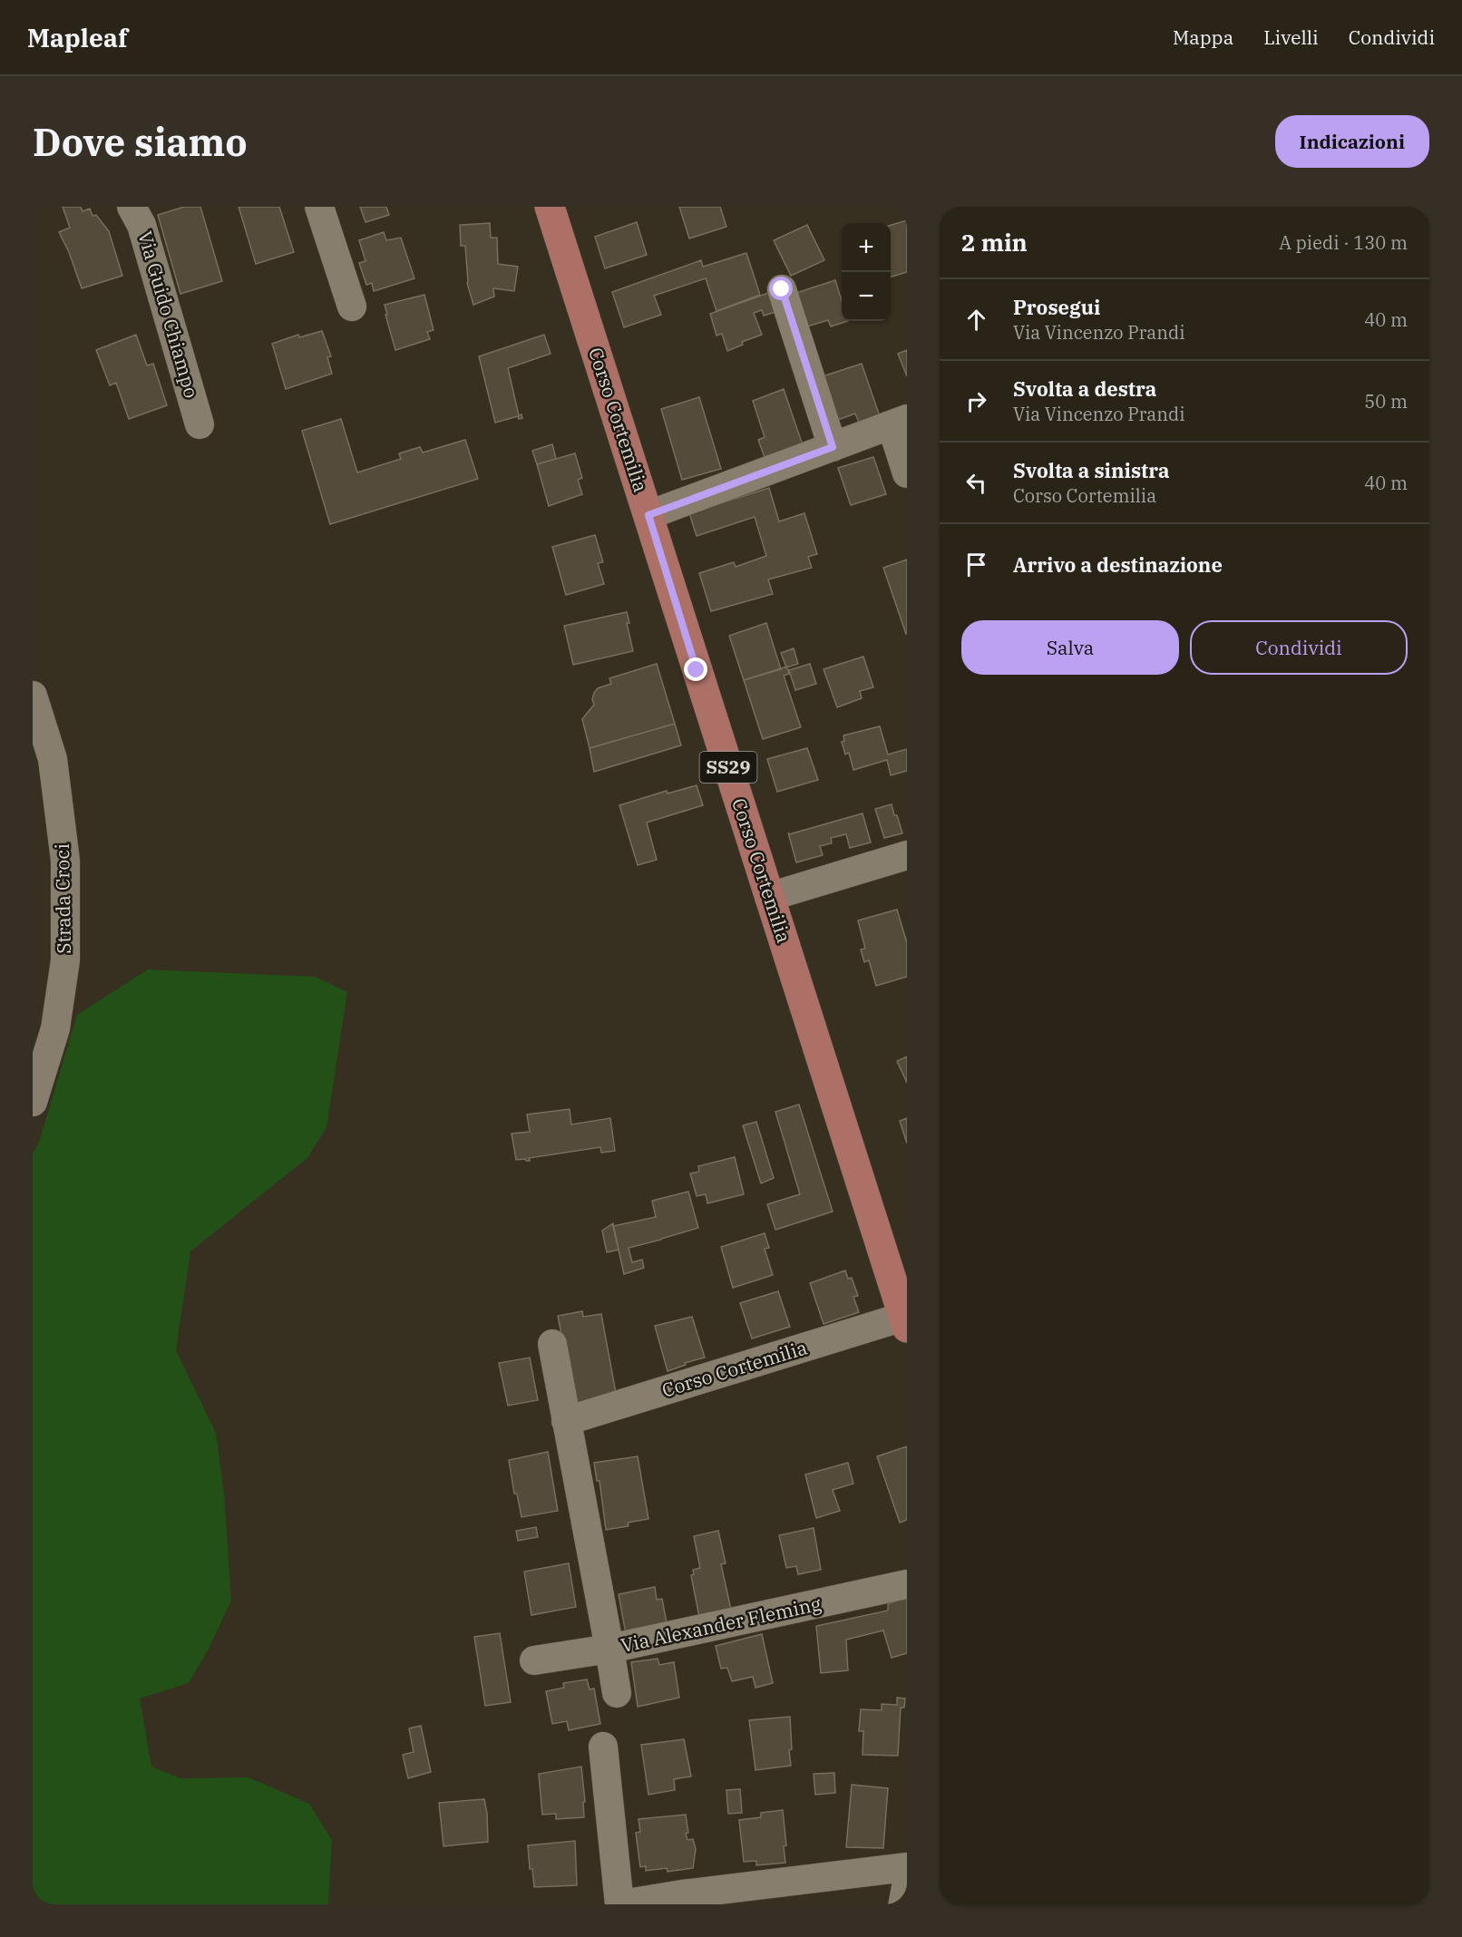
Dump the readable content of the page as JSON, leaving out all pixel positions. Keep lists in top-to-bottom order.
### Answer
{
  "streets": {
    "main road": ["Corso Cortemilia", "SS29"],
    "street": ["Via Guido Chiampo", "Strada Croci", "Via Alexander Fleming"]
  },
  "page": {
    "header": "Mapleaf",
    "nav": ["Mappa", "Livelli", "Condividi"],
    "buttons": [
      "Indicazioni",
      ["Salva", "Condividi"]
    ],
    "title": "Dove siamo",
    "heading": ["2 min", "A piedi · 130 m"],
    "map_buttons": ["+", "−"],
    "list": [
      ["Prosegui", "Via Vincenzo Prandi", "40 m"],
      ["Svolta a destra", "Via Vincenzo Prandi", "50 m"],
      ["Svolta a sinistra", "Corso Cortemilia", "40 m"],
      "Arrivo a destinazione"
    ]
  }
}
